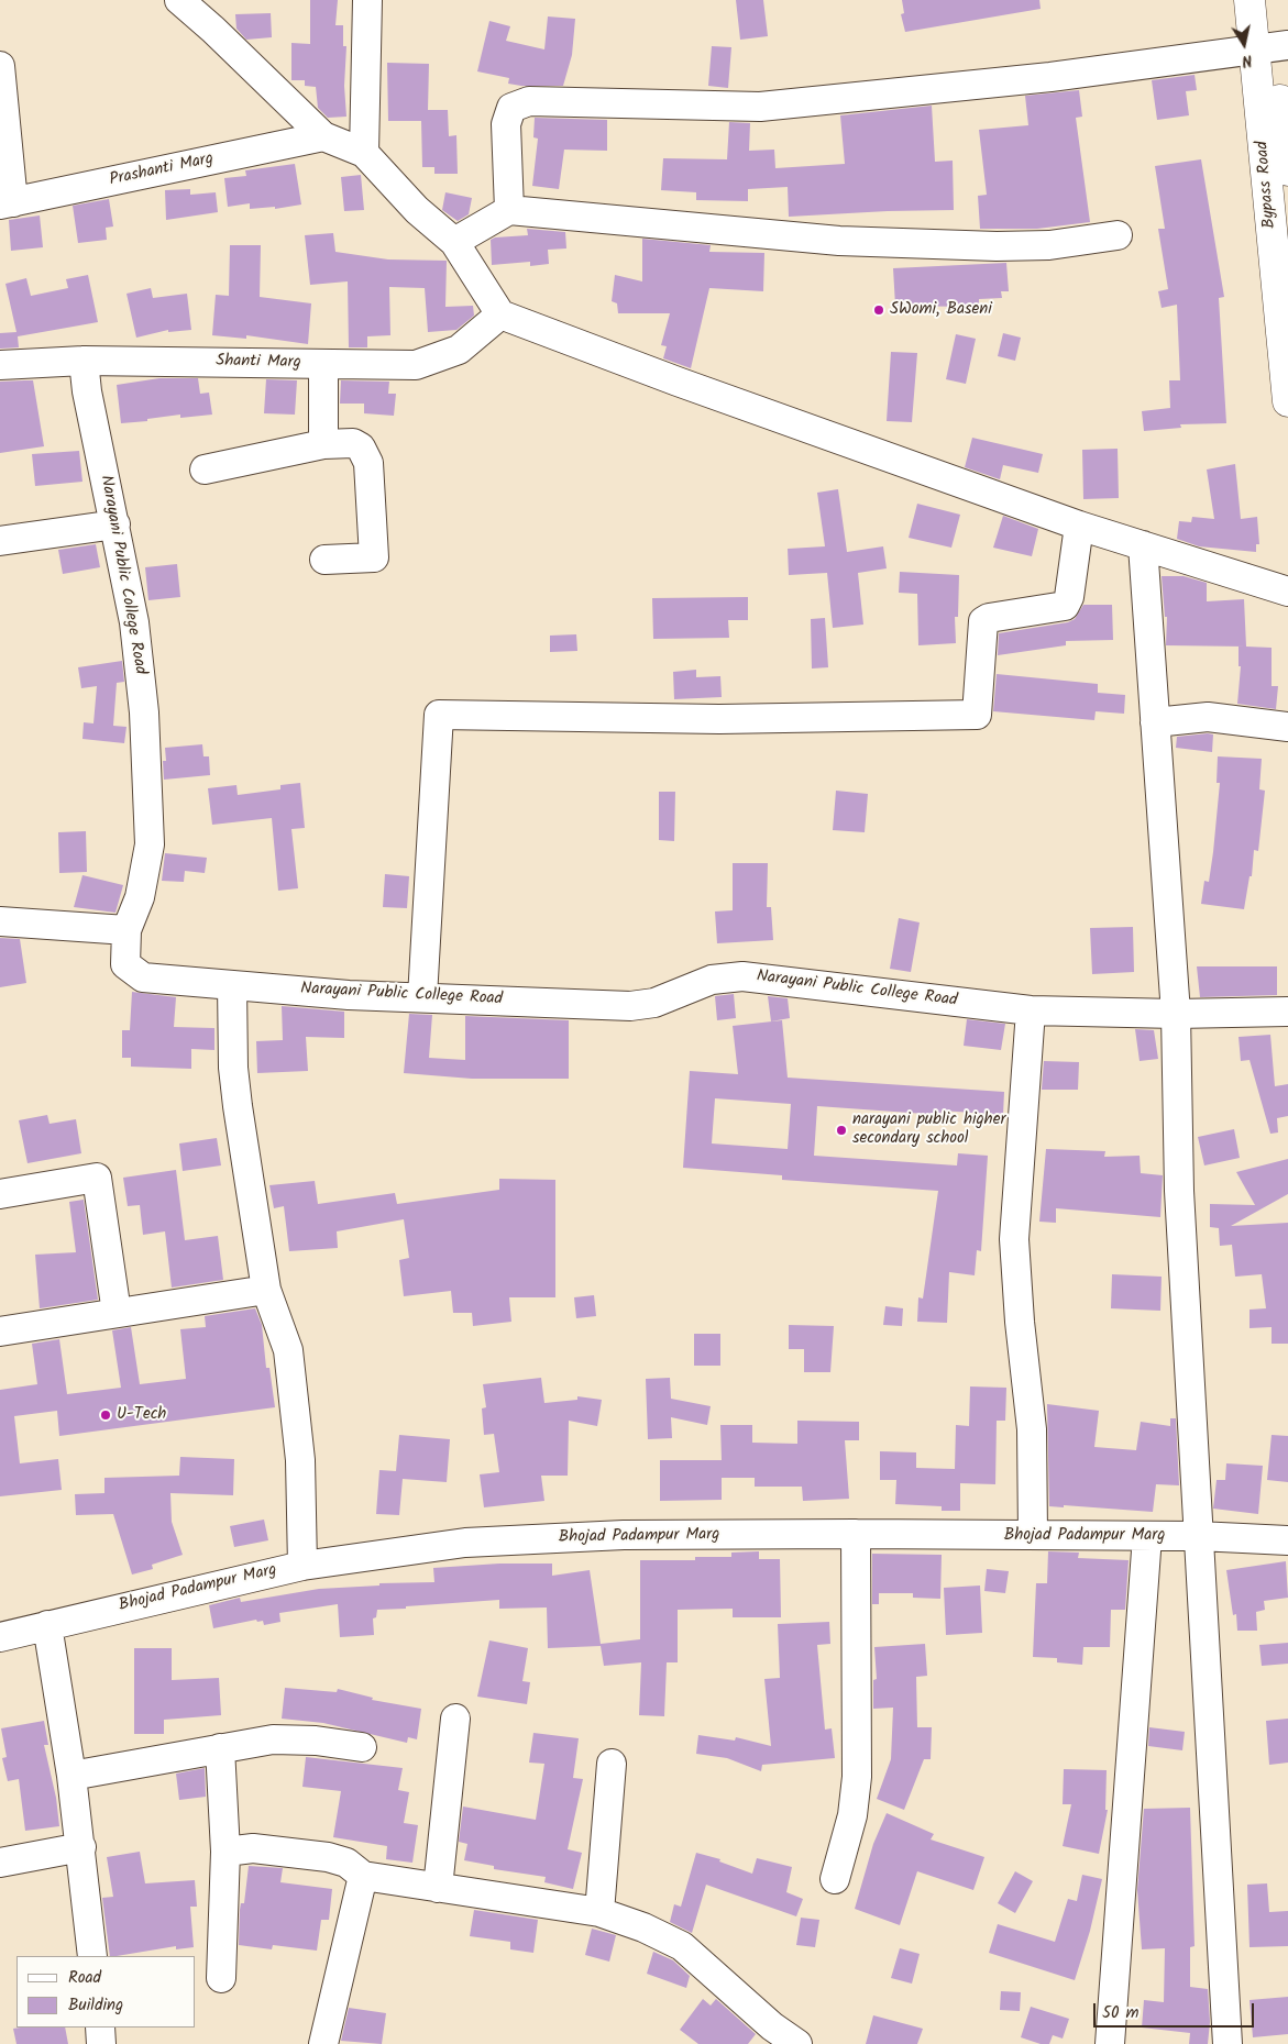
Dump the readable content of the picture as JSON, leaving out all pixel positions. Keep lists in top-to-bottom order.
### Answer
{
  "streets": {
    "highway": ["Bypass Road"],
    "street": [
      "Prashanti Marg",
      "Shanti Marg",
      "Narayani Public College Road",
      "Bhojad Padampur Marg"
    ]
  },
  "crossings": [
    ["Shanti Marg", "Narayani Public College Road"]
  ],
  "places": ["SWomi, Baseni", "narayani public higher secondary school", "U-Tech"],
  "legend": ["Road", "Building"],
  "scale_bar": "50 m",
  "north": "bottom"
}
